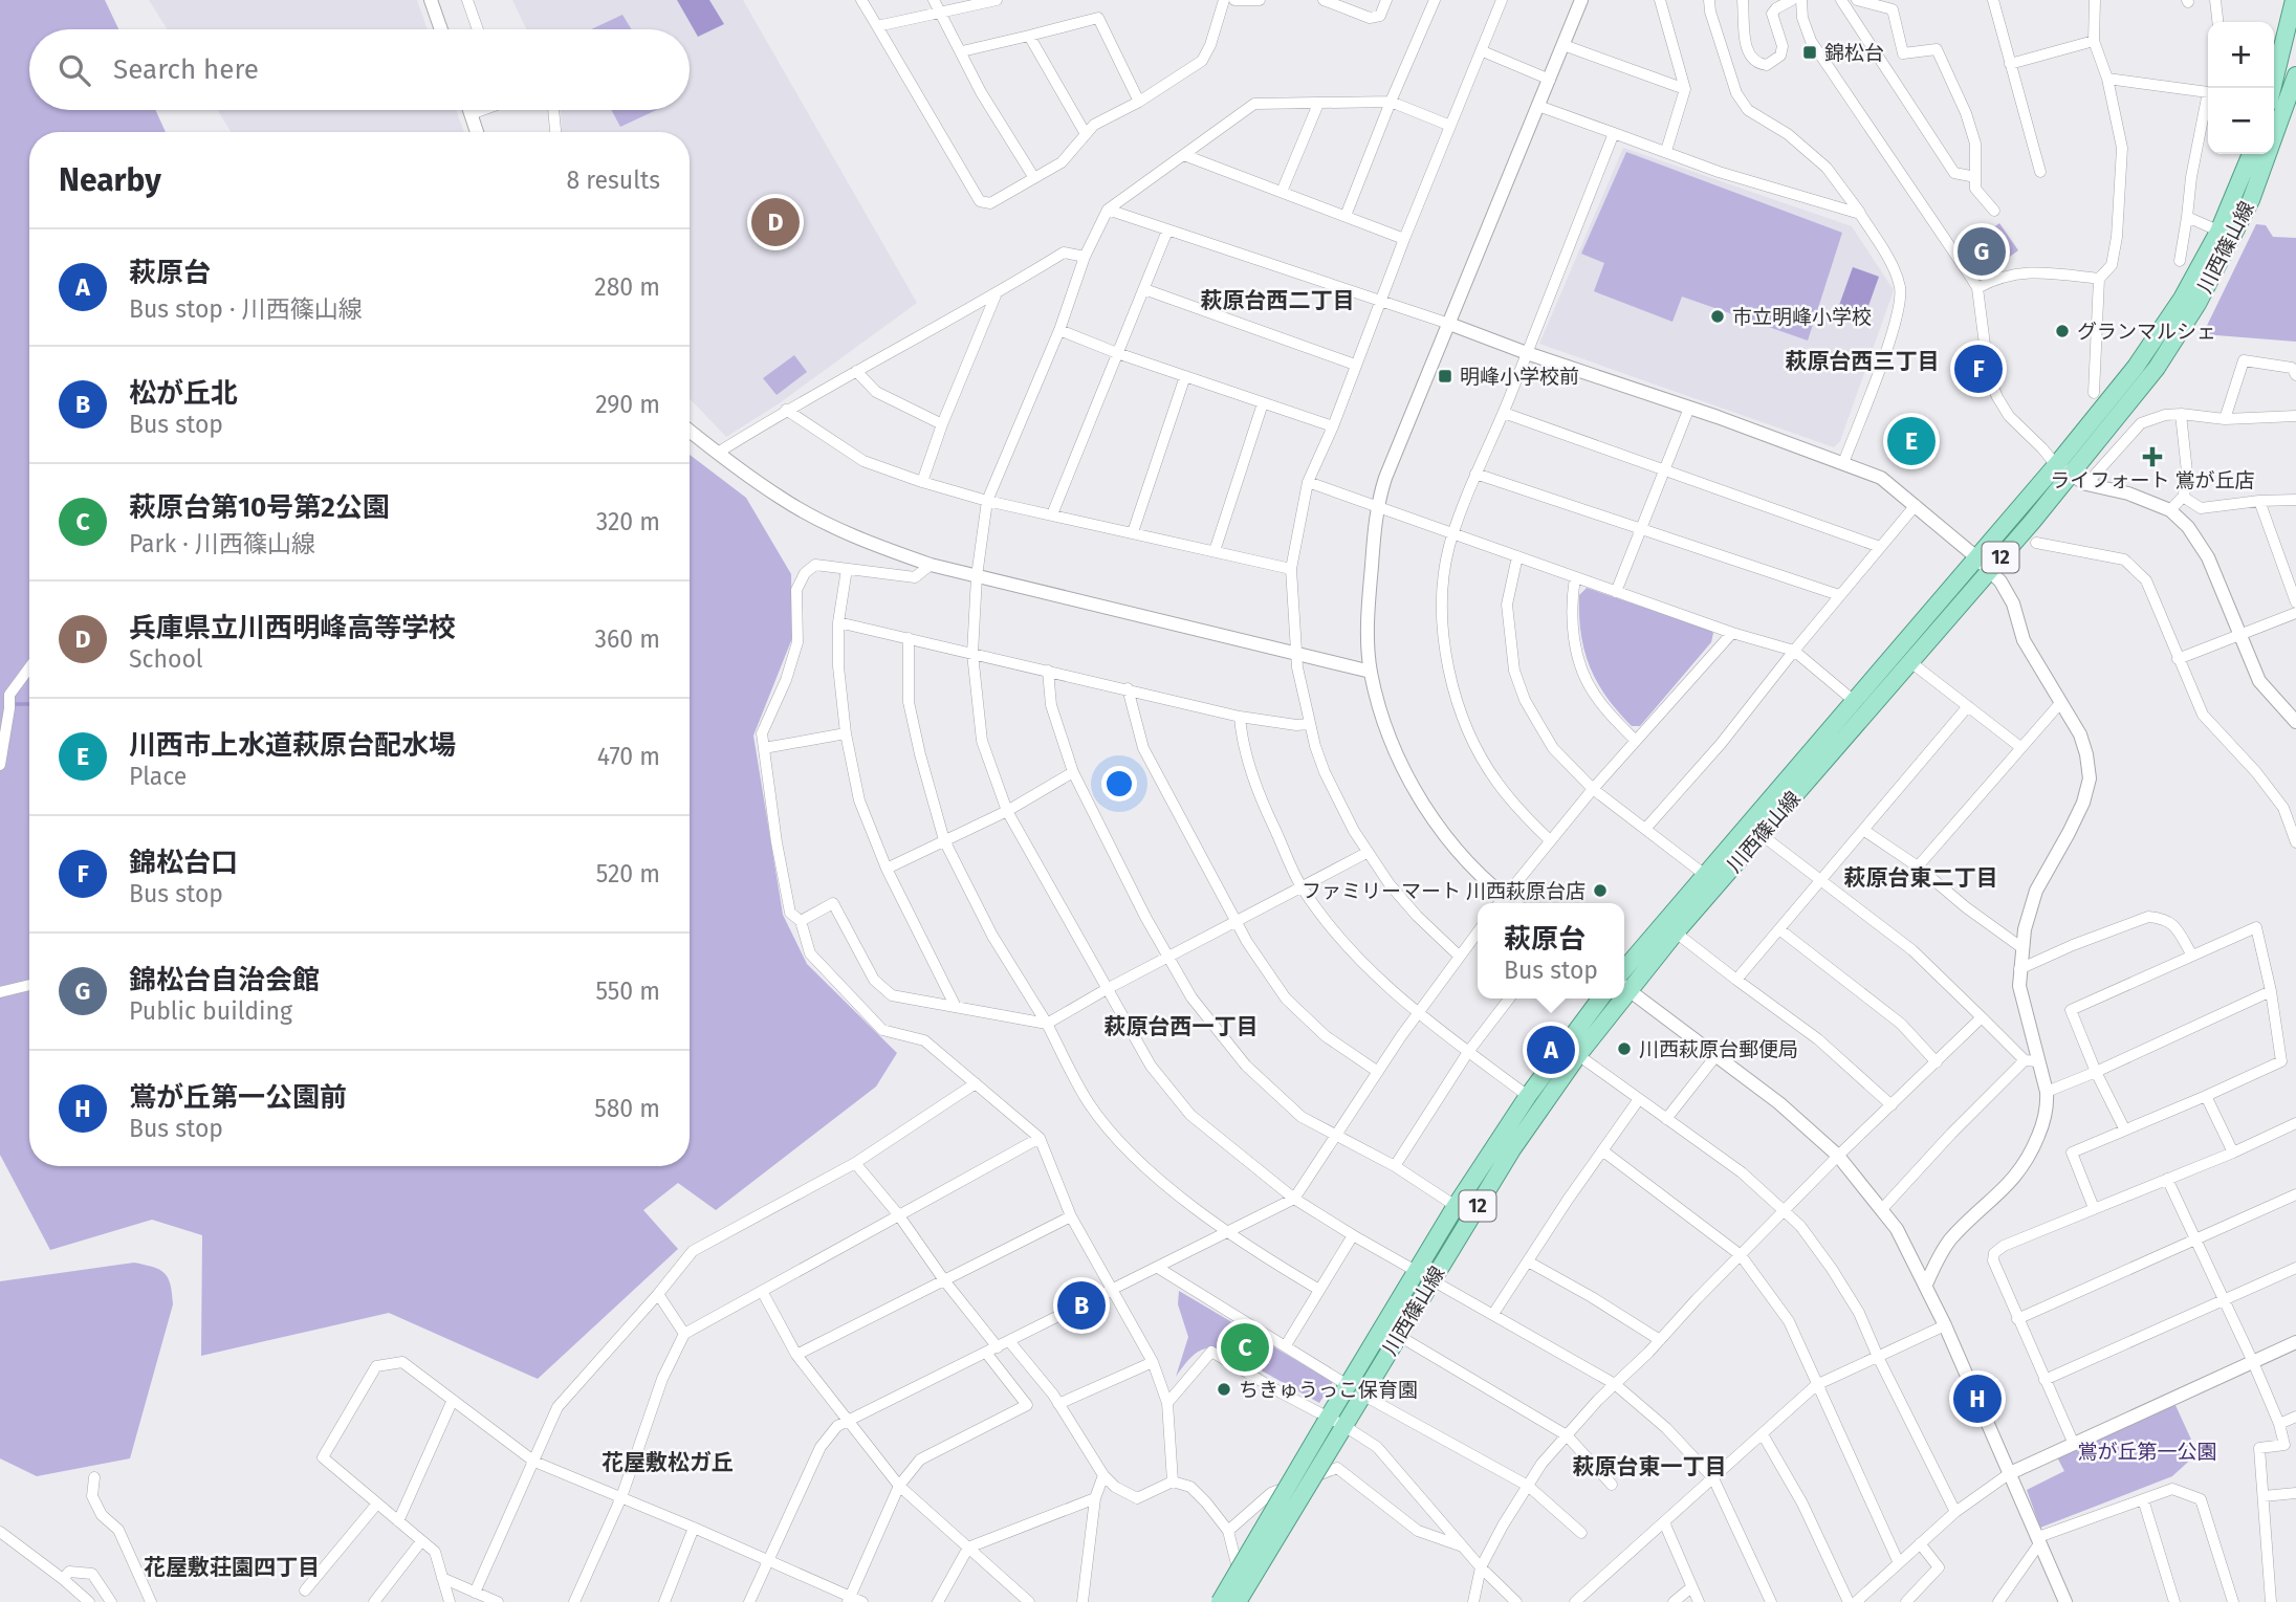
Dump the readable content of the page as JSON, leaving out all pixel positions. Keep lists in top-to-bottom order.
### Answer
{
  "streets": {
    "main road": ["川西篠山線", "12"]
  },
  "districts": [
    "萩原台西二丁目",
    "萩原台西三丁目",
    "萩原台東二丁目",
    "萩原台西一丁目",
    "花屋敷松ガ丘",
    "萩原台東一丁目",
    "花屋敷荘園四丁目"
  ],
  "parks": ["鴬が丘第一公園"],
  "places": {
    "transit": ["錦松台", "明峰小学校前"],
    "other": [
      "市立明峰小学校",
      "グランマルシェ",
      "ファミリーマート 川西萩原台店",
      "川西萩原台郵便局",
      "ちきゅうっこ保育園"
    ],
    "health": ["ライフォート 鴬が丘店"]
  },
  "page": {
    "map_buttons": ["+", "−"],
    "search": "Search here",
    "heading": ["Nearby", "8 results"],
    "pins": [
      "D",
      "G",
      "F",
      "E",
      "A",
      "B",
      "C",
      "H"
    ],
    "list": [
      {
        "mark": "A",
        "name": "萩原台",
        "note": "Bus stop · 川西篠山線",
        "value": "280 m"
      },
      {
        "mark": "B",
        "name": "松が丘北",
        "note": "Bus stop",
        "value": "290 m"
      },
      {
        "mark": "C",
        "name": "萩原台第10号第2公園",
        "note": "Park · 川西篠山線",
        "value": "320 m"
      },
      {
        "mark": "D",
        "name": "兵庫県立川西明峰高等学校",
        "note": "School",
        "value": "360 m"
      },
      {
        "mark": "E",
        "name": "川西市上水道萩原台配水場",
        "note": "Place",
        "value": "470 m"
      },
      {
        "mark": "F",
        "name": "錦松台口",
        "note": "Bus stop",
        "value": "520 m"
      },
      {
        "mark": "G",
        "name": "錦松台自治会館",
        "note": "Public building",
        "value": "550 m"
      },
      {
        "mark": "H",
        "name": "鴬が丘第一公園前",
        "note": "Bus stop",
        "value": "580 m"
      }
    ],
    "popup": ["萩原台", "Bus stop"]
  }
}
